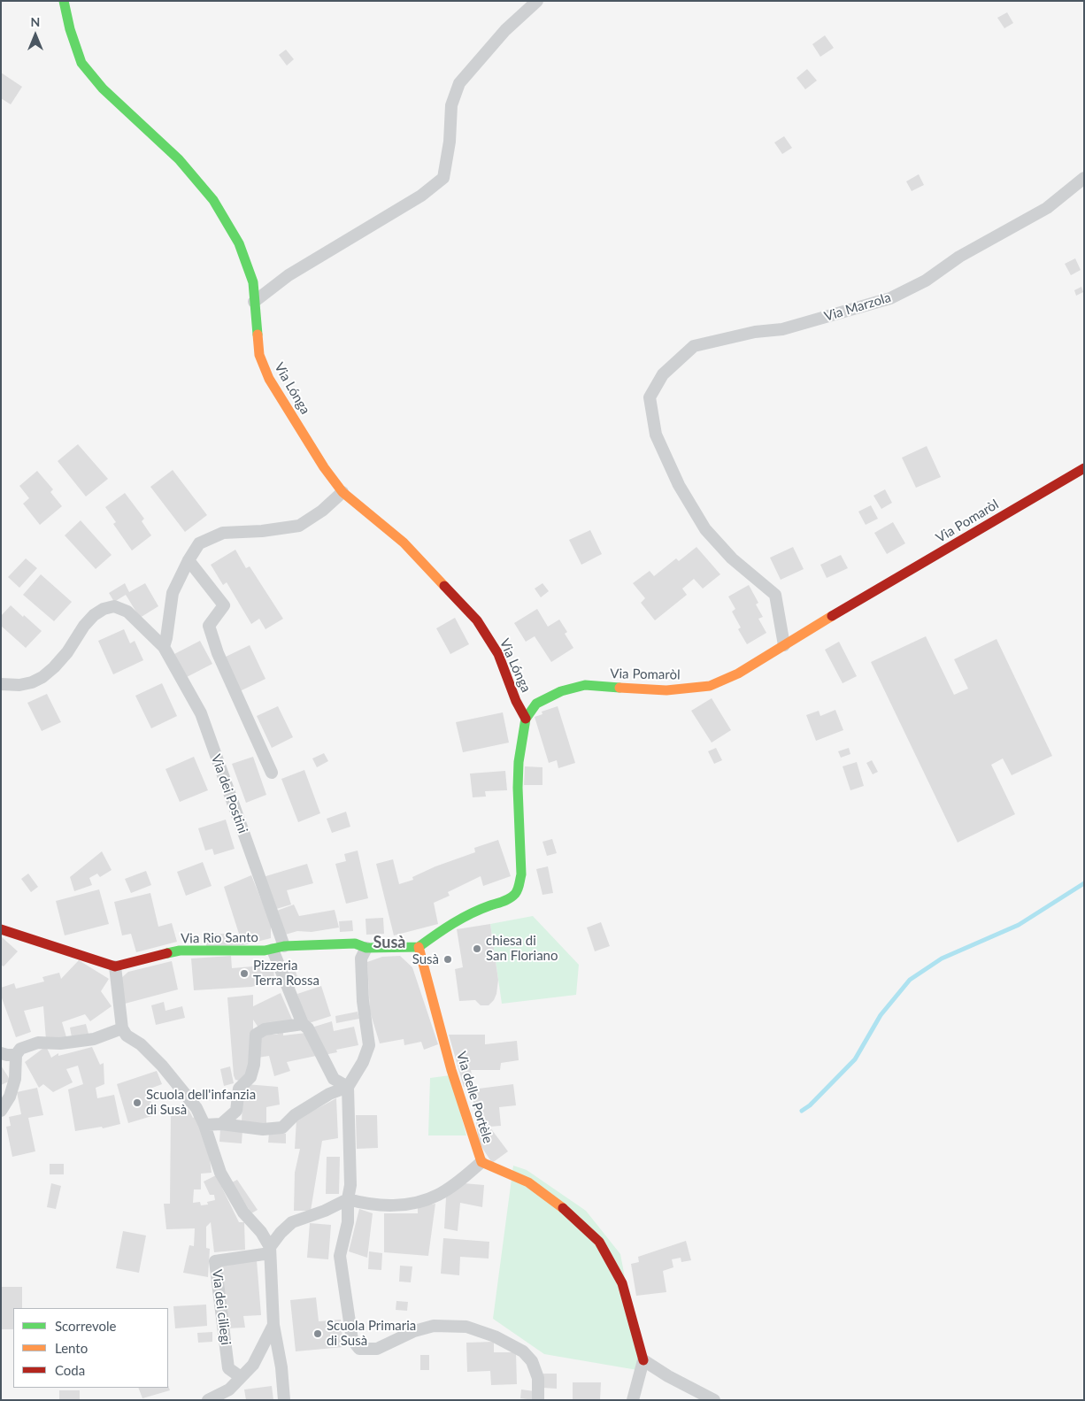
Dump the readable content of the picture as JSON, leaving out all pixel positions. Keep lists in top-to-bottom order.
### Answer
{
  "streets": {
    "street": [
      "Via Marzola",
      "Via Lónga",
      "Via Pomaròl",
      "Via dei Postini",
      "Via Rio Santo",
      "Via delle Portèle",
      "Via dei ciliegi"
    ]
  },
  "crossings": [
    ["Via Marzola", "Via Pomaròl"],
    ["Via Lónga", "Via Pomaròl"],
    ["Via dei Postini", "Via Rio Santo"],
    ["Via Rio Santo", "Via delle Portèle"]
  ],
  "districts": ["Susà"],
  "places": [
    "chiesa di San Floriano",
    "Susà",
    "Pizzeria Terra Rossa",
    "Scuola dell'infanzia di Susà",
    "Scuola Primaria di Susà"
  ],
  "legend": ["Scorrevole", "Lento", "Coda"],
  "north": "top"
}
